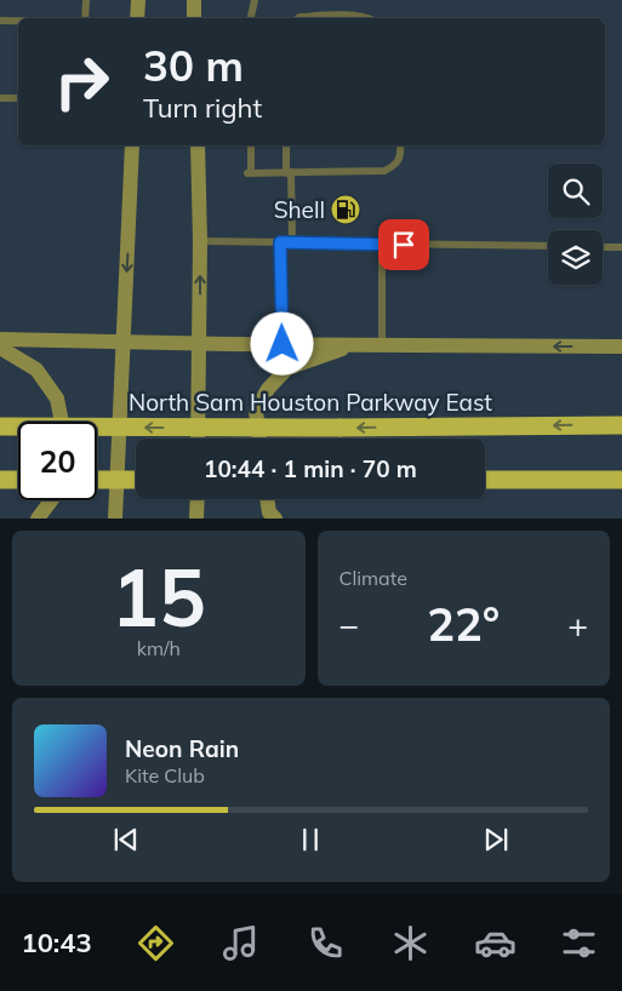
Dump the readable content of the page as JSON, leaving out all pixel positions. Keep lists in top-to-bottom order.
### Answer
{
  "streets": {
    "highway": ["North Sam Houston Parkway East"]
  },
  "places": {
    "fuel station": ["Shell"]
  },
  "page": {
    "turn": ["30 m", "Turn right"],
    "limit": "20",
    "trip": "10:44 · 1 min · 70 m",
    "tile": [
      ["15", "km/h"],
      "Climate"
    ],
    "heat": ["−", "22°", "+"],
    "song": ["Neon Rain", "Kite Club"],
    "tabs": "10:43"
  }
}
